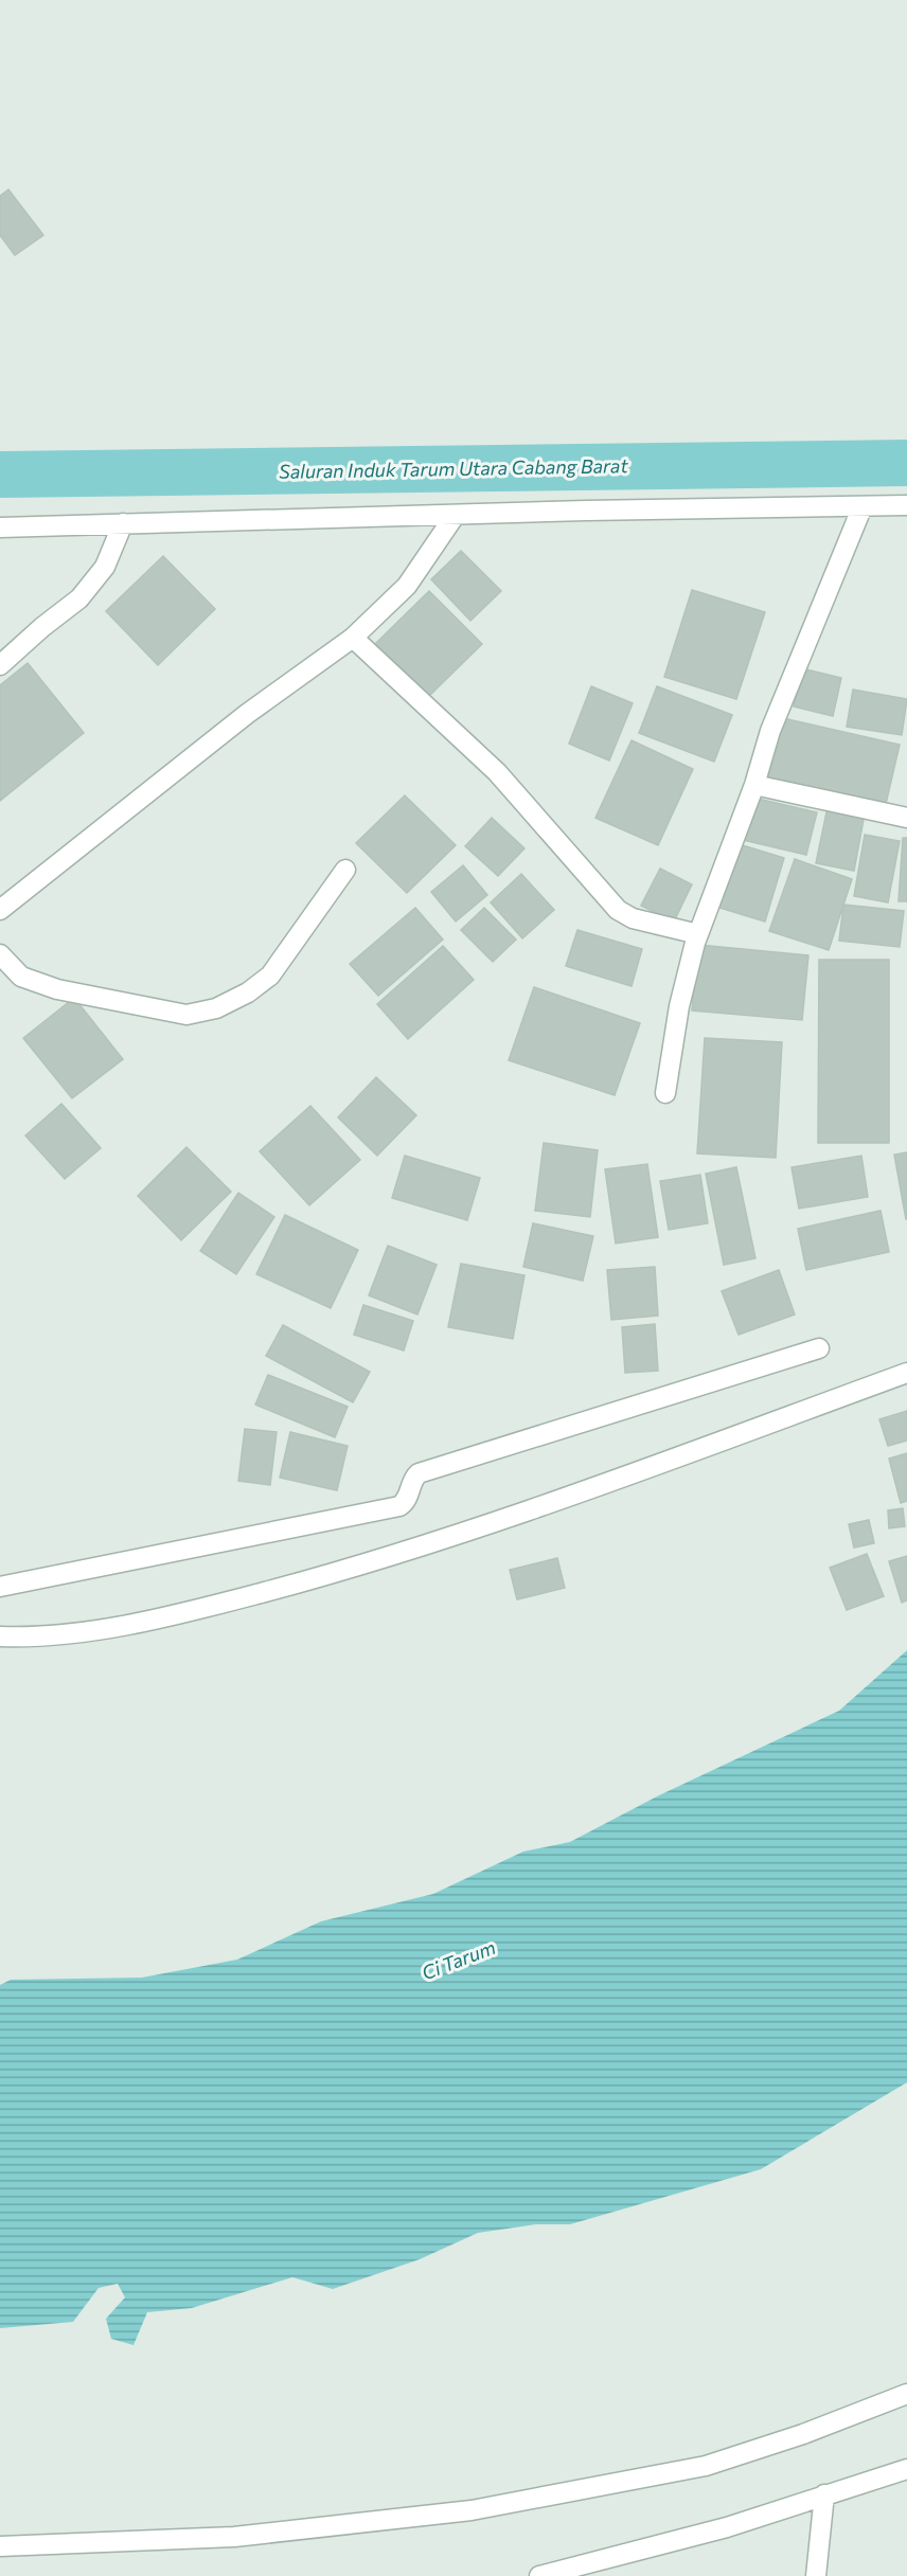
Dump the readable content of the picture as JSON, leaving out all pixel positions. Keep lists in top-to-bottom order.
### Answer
{
  "water": ["Saluran Induk Tarum Utara Cabang Barat", "Ci Tarum"]
}
